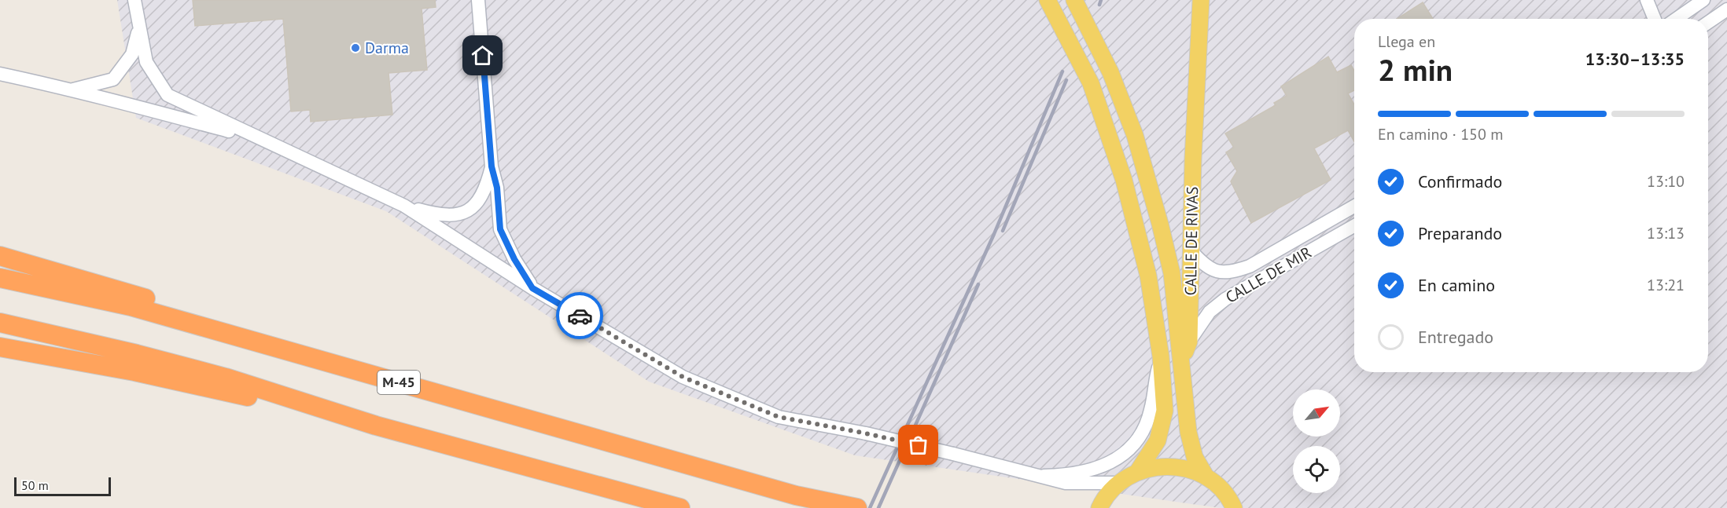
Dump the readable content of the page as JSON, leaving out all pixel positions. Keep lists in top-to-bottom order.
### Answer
{
  "streets": {
    "highway": ["M-45"],
    "main road": ["CALLE DE RIVAS"],
    "street": ["CALLE DE MIR"]
  },
  "crossings": [
    ["CALLE DE RIVAS", "CALLE DE MIR"]
  ],
  "places": ["Darma"],
  "scale_bar": "50 m",
  "north": "top right",
  "page": {
    "heading": ["2 min", "Llega en", "13:30–13:35"],
    "bar": "En camino · 150 m",
    "list": [
      ["Confirmado", "13:10"],
      ["Preparando", "13:13"],
      ["En camino", "13:21"],
      "Entregado"
    ],
    "scale": "50 m"
  }
}
